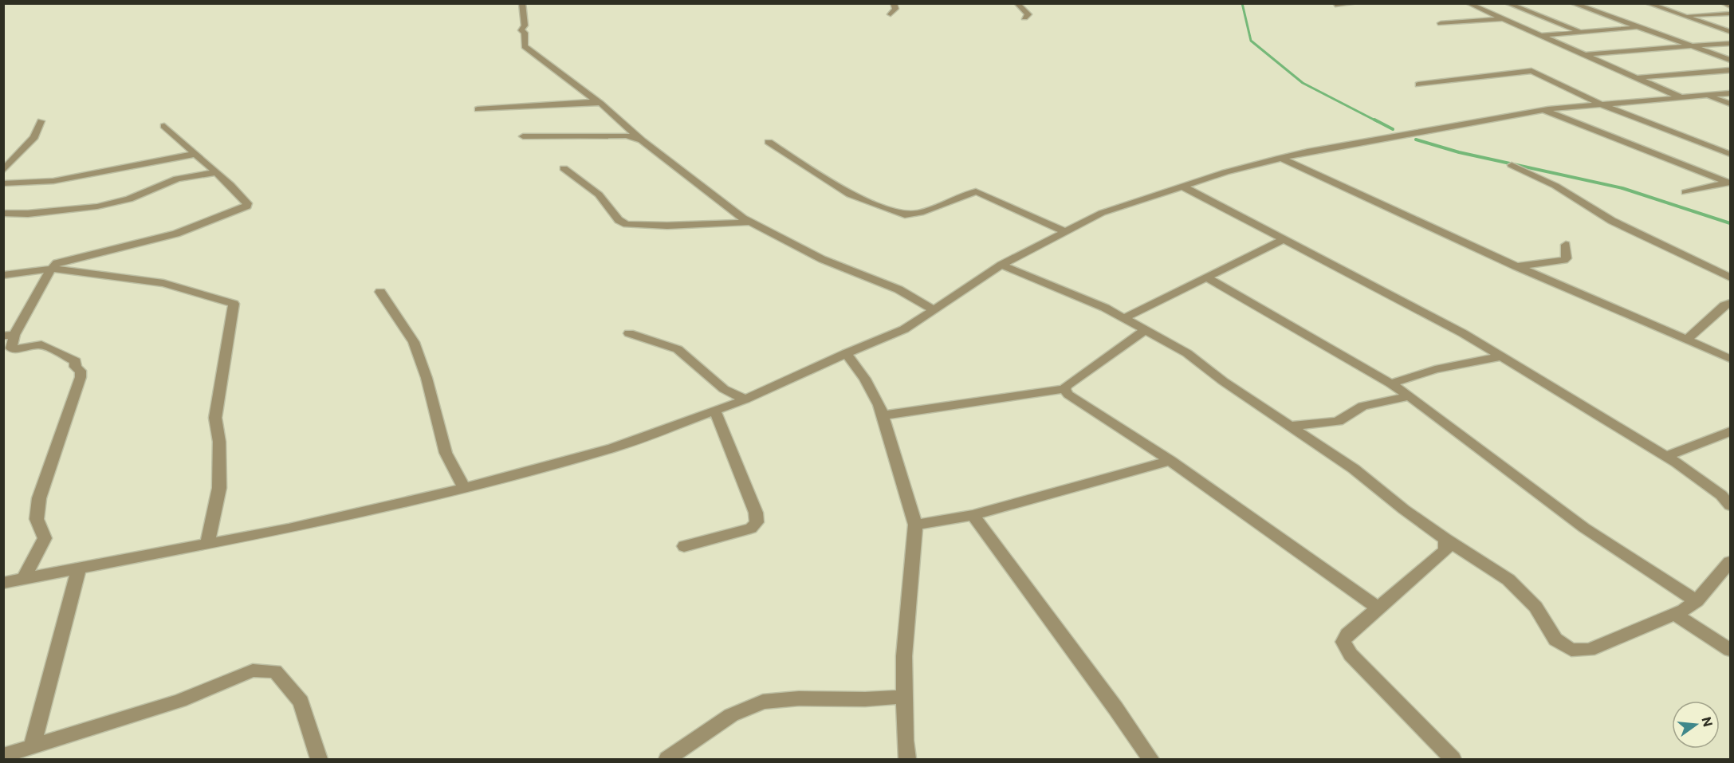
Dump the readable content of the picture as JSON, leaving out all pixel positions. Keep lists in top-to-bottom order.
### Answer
{
  "north": "right"
}
